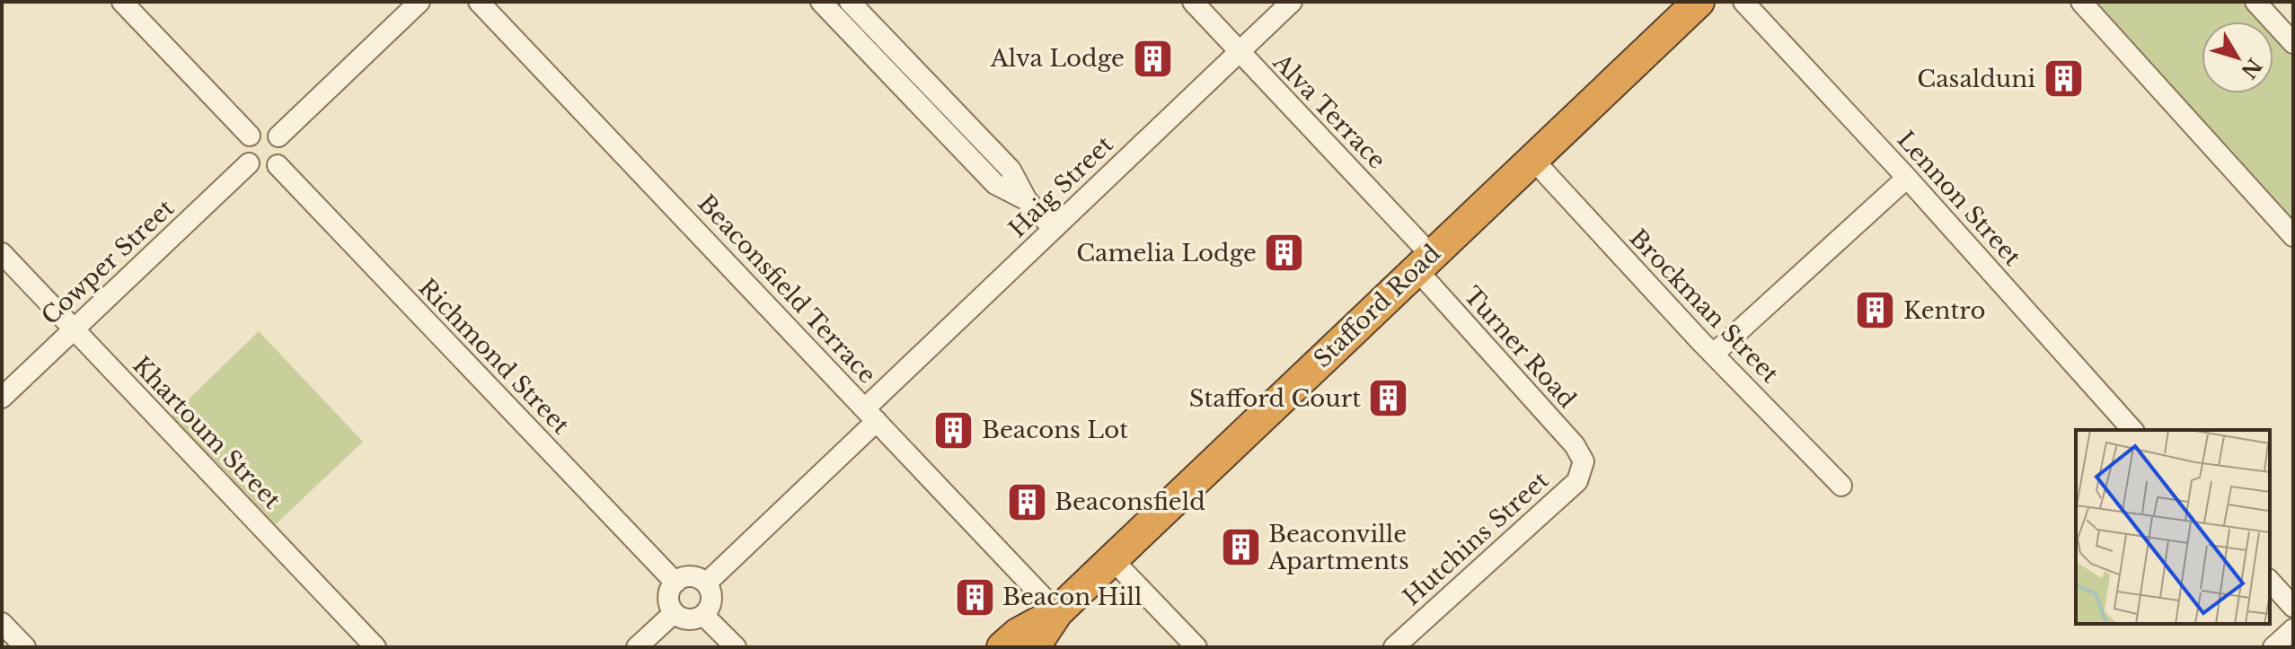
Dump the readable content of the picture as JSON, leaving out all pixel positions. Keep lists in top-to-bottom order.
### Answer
{
  "streets": {
    "highway": ["Stafford Road"],
    "street": [
      "Alva Terrace",
      "Haig Street",
      "Lennon Street",
      "Cowper Street",
      "Beaconsfield Terrace",
      "Brockman Street",
      "Turner Road",
      "Richmond Street",
      "Khartoum Street",
      "Hutchins Street"
    ]
  },
  "crossings": [
    ["Alva Terrace", "Haig Street"],
    ["Alva Terrace", "Stafford Road"],
    ["Alva Terrace", "Turner Road"],
    ["Haig Street", "Beaconsfield Terrace"],
    ["Haig Street", "Richmond Street"],
    ["Cowper Street", "Richmond Street"],
    ["Cowper Street", "Khartoum Street"],
    ["Beaconsfield Terrace", "Stafford Road"],
    ["Stafford Road", "Brockman Street"],
    ["Stafford Road", "Turner Road"],
    ["Turner Road", "Hutchins Street"]
  ],
  "places": {
    "building": [
      "Alva Lodge",
      "Casalduni",
      "Camelia Lodge",
      "Kentro",
      "Stafford Court",
      "Beacons Lot",
      "Beaconsfield",
      "Beaconville Apartments",
      "Beacon Hill"
    ]
  },
  "north": "bottom right"
}
